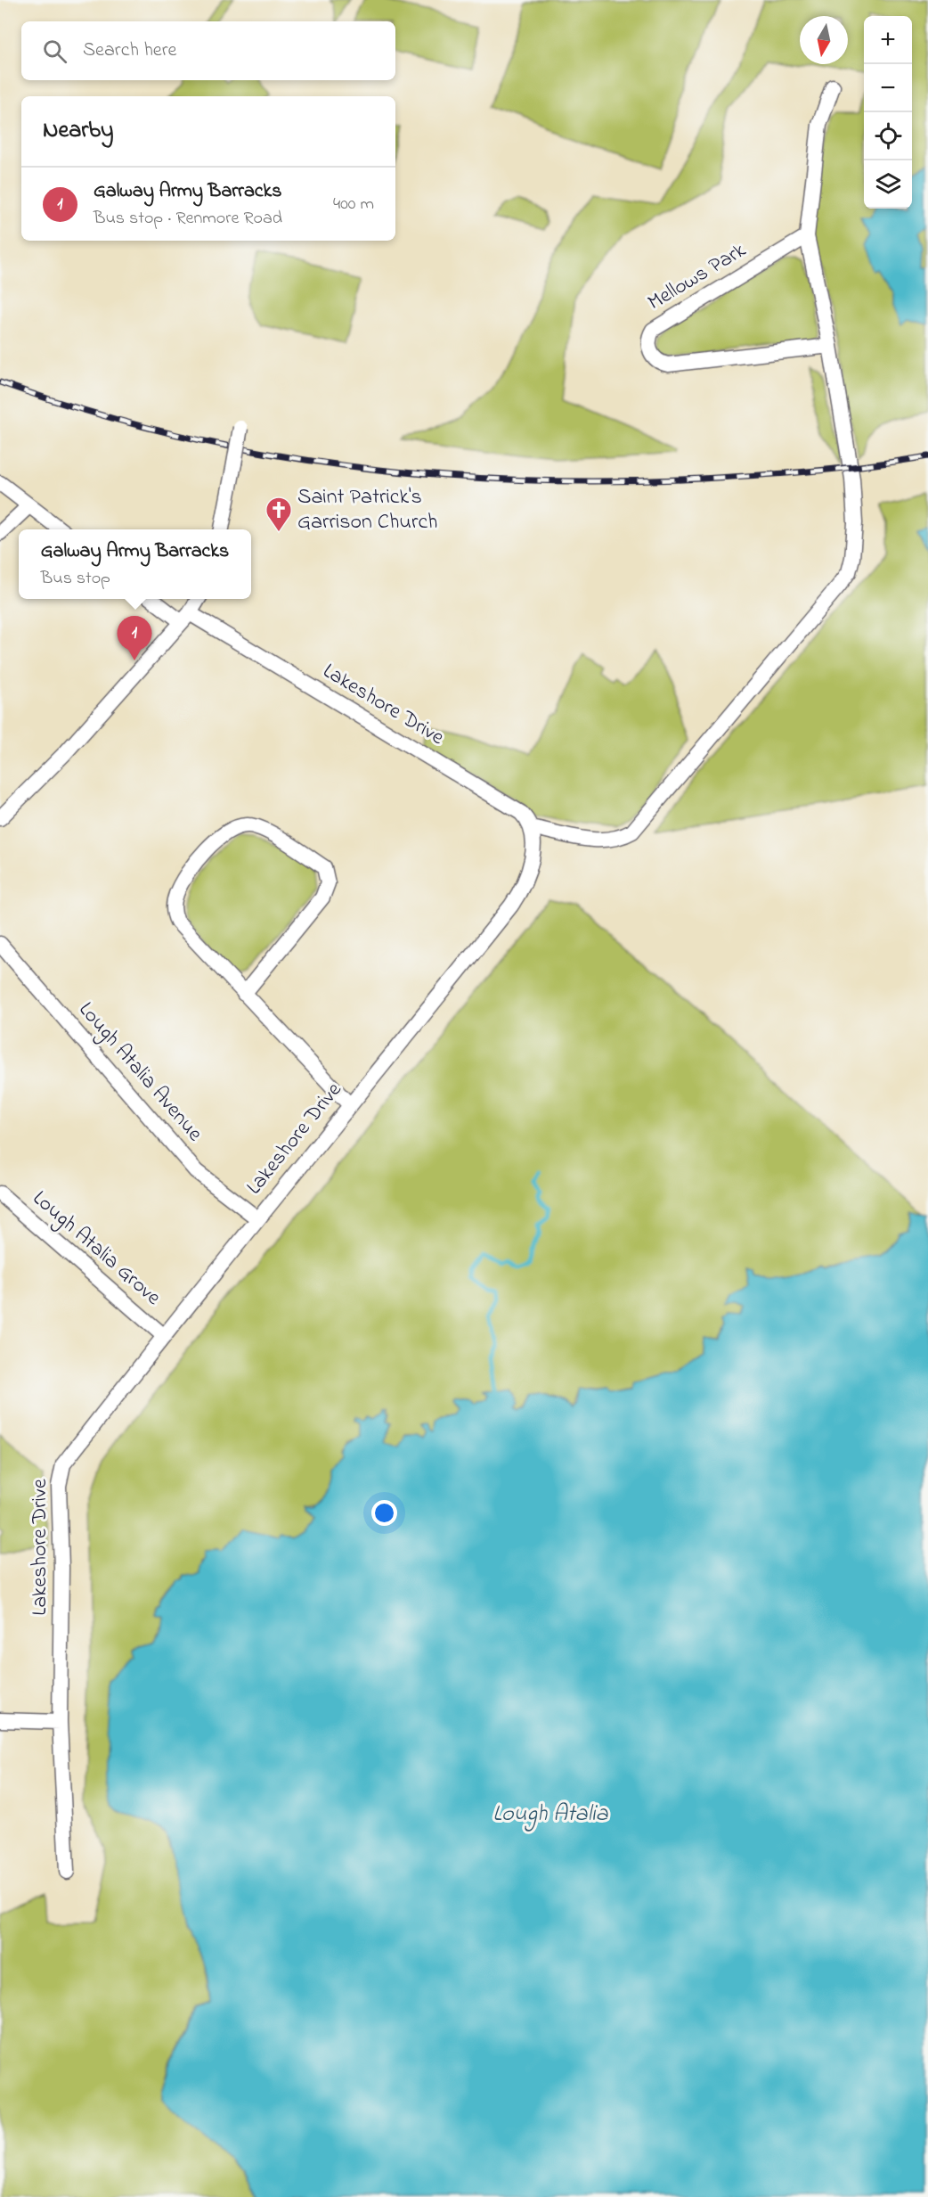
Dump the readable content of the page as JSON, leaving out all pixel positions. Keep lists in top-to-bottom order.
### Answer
{
  "streets": {
    "street": [
      "Mellows Park",
      "Lakeshore Drive",
      "Lough Atalia Avenue",
      "Lough Atalia Grove"
    ]
  },
  "crossings": [
    ["Lakeshore Drive", "Lough Atalia Avenue"],
    ["Lakeshore Drive", "Lough Atalia Grove"]
  ],
  "water": ["Lough Atalia"],
  "places": {
    "church": ["Saint Patrick's Garrison Church"]
  },
  "north": "bottom",
  "page": {
    "map_buttons": ["+", "−"],
    "search": "Search here",
    "heading": "Nearby",
    "list": [
      {
        "mark": "1",
        "name": "Galway Army Barracks",
        "note": "Bus stop · Renmore Road",
        "value": "400 m"
      }
    ],
    "popup": ["Galway Army Barracks", "Bus stop"],
    "pins": "1"
  }
}
